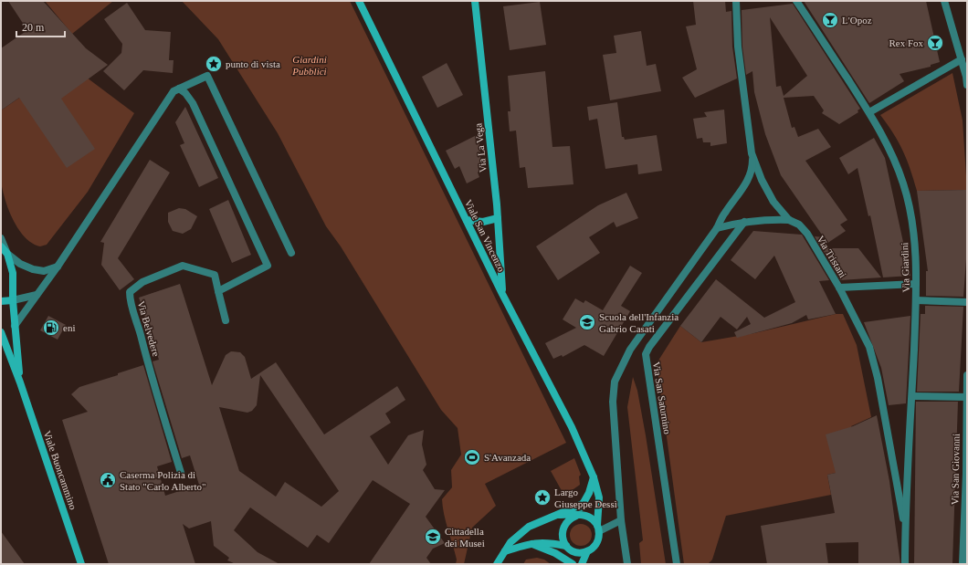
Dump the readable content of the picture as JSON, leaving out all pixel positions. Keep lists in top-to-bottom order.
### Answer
{
  "streets": {
    "street": [
      "Via La Vega",
      "Viale San Vincenzo",
      "Via Tristani",
      "Via Giardini",
      "Via Belvedere",
      "Via San Saturnino",
      "Via San Giovanni",
      "Viale Buoncammino"
    ]
  },
  "crossings": [
    ["Via La Vega", "Viale San Vincenzo"],
    ["Via Tristani", "Via Giardini"]
  ],
  "parks": ["Giardini Pubblici"],
  "places": {
    "bar": ["L'Opoz", "Rex Fox"],
    "place": ["punto di vista", "Largo Giuseppe Dessì"],
    "school or university": ["Scuola dell'Infanzia Gabrio Casati", "Cittadella dei Musei"],
    "fuel station": ["eni"],
    "sports": ["S'Avanzada"],
    "public building": ["Caserma Polizia di Stato \"Carlo Alberto\""]
  },
  "scale_bar": "20 m"
}
